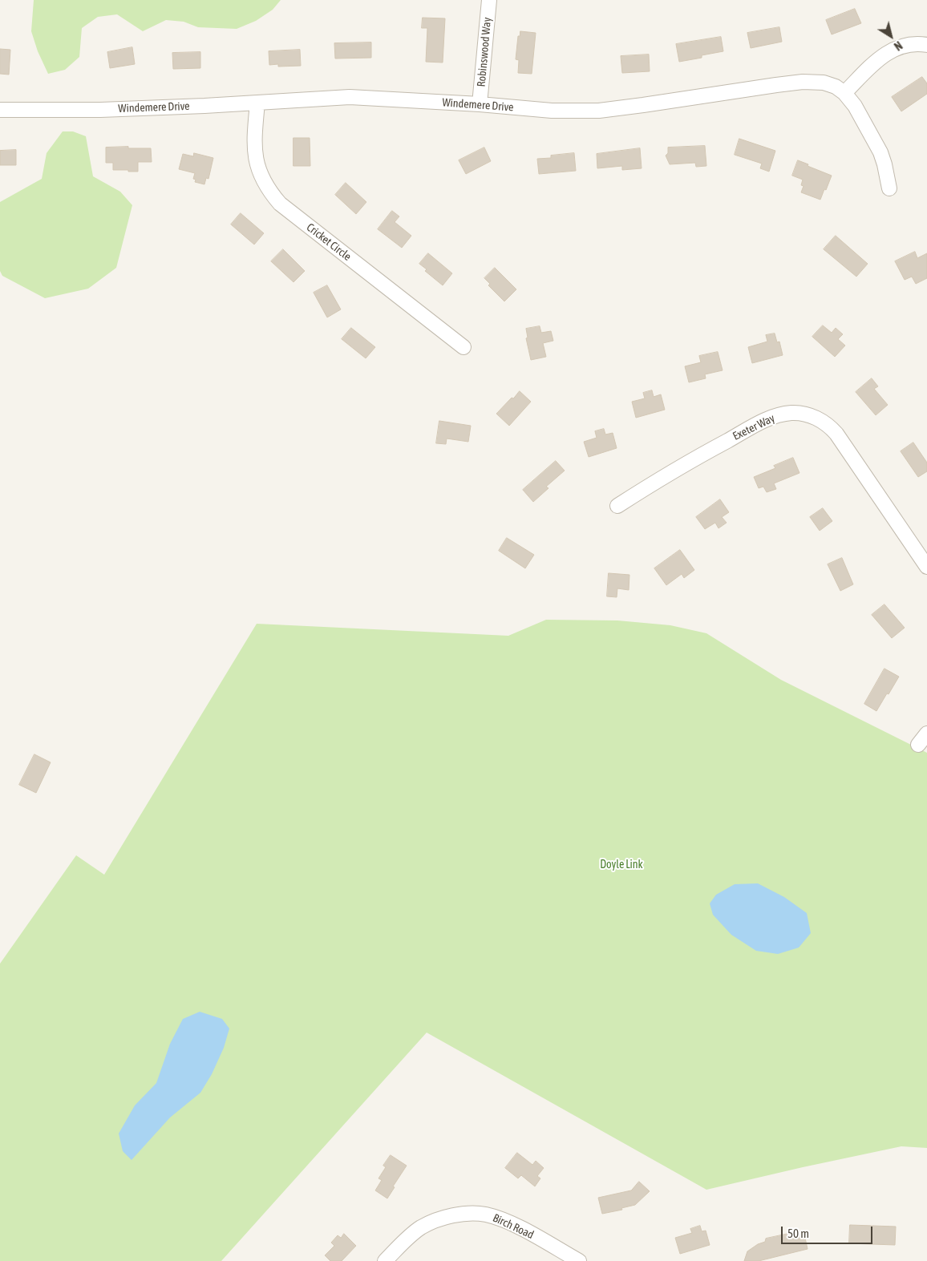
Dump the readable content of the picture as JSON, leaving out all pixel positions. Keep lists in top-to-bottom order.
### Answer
{
  "streets": {
    "street": [
      "Robinswood Way",
      "Windemere Drive",
      "Cricket Circle",
      "Exeter Way",
      "Birch Road"
    ]
  },
  "crossings": [
    ["Robinswood Way", "Windemere Drive"],
    ["Windemere Drive", "Cricket Circle"]
  ],
  "parks": ["Doyle Link"],
  "scale_bar": "50 m",
  "north": "bottom right"
}
